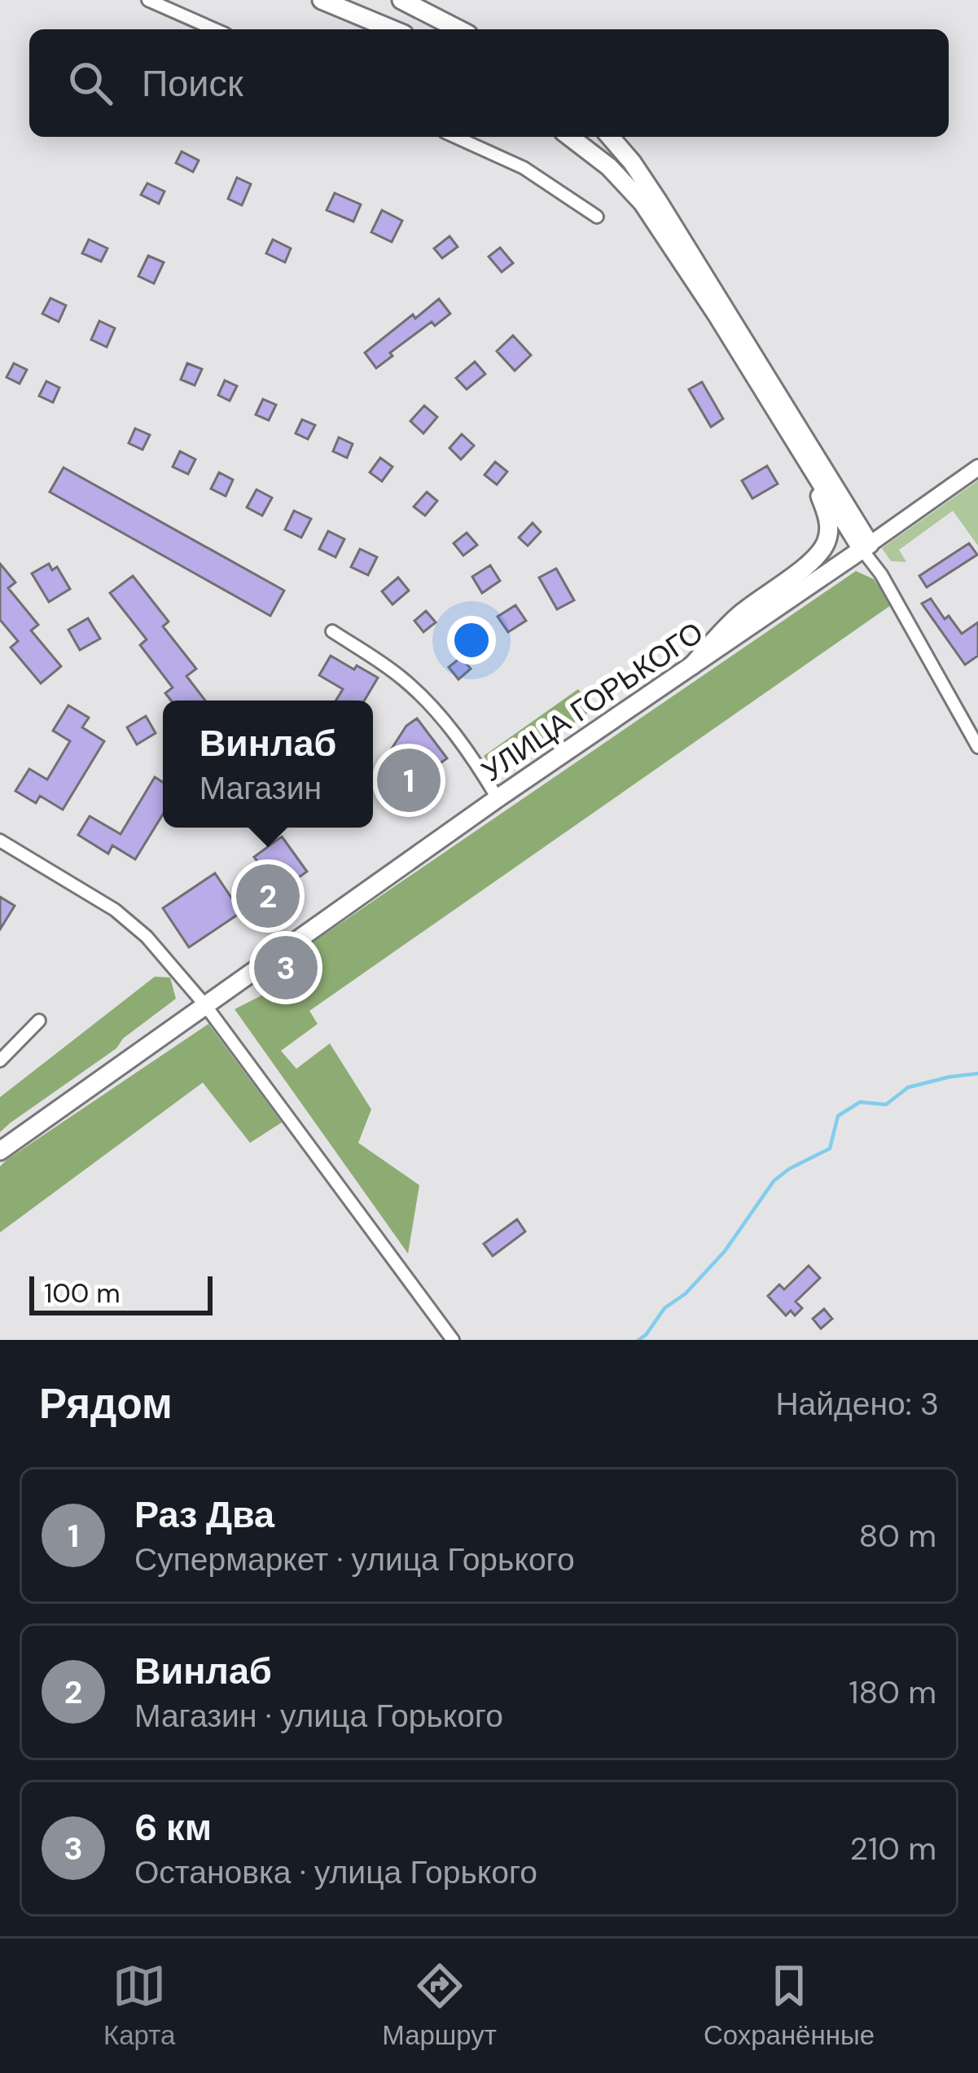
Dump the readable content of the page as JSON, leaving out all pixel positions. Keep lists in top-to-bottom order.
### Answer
{
  "streets": {
    "main road": ["УЛИЦА ГОРЬКОГО"]
  },
  "scale_bar": "100 m",
  "page": {
    "search": "Поиск",
    "popup": ["Винлаб", "Магазин"],
    "pins": ["1", "2", "3"],
    "scale": "100 m",
    "heading": ["Рядом", "Найдено: 3"],
    "list": [
      {
        "mark": "1",
        "name": "Раз Два",
        "note": "Супермаркет · улица Горького",
        "value": "80 m"
      },
      {
        "mark": "2",
        "name": "Винлаб",
        "note": "Магазин · улица Горького",
        "value": "180 m"
      },
      {
        "mark": "3",
        "name": "6 км",
        "note": "Остановка · улица Горького",
        "value": "210 m"
      }
    ],
    "nav": ["Карта", "Маршрут", "Сохранённые"]
  }
}
